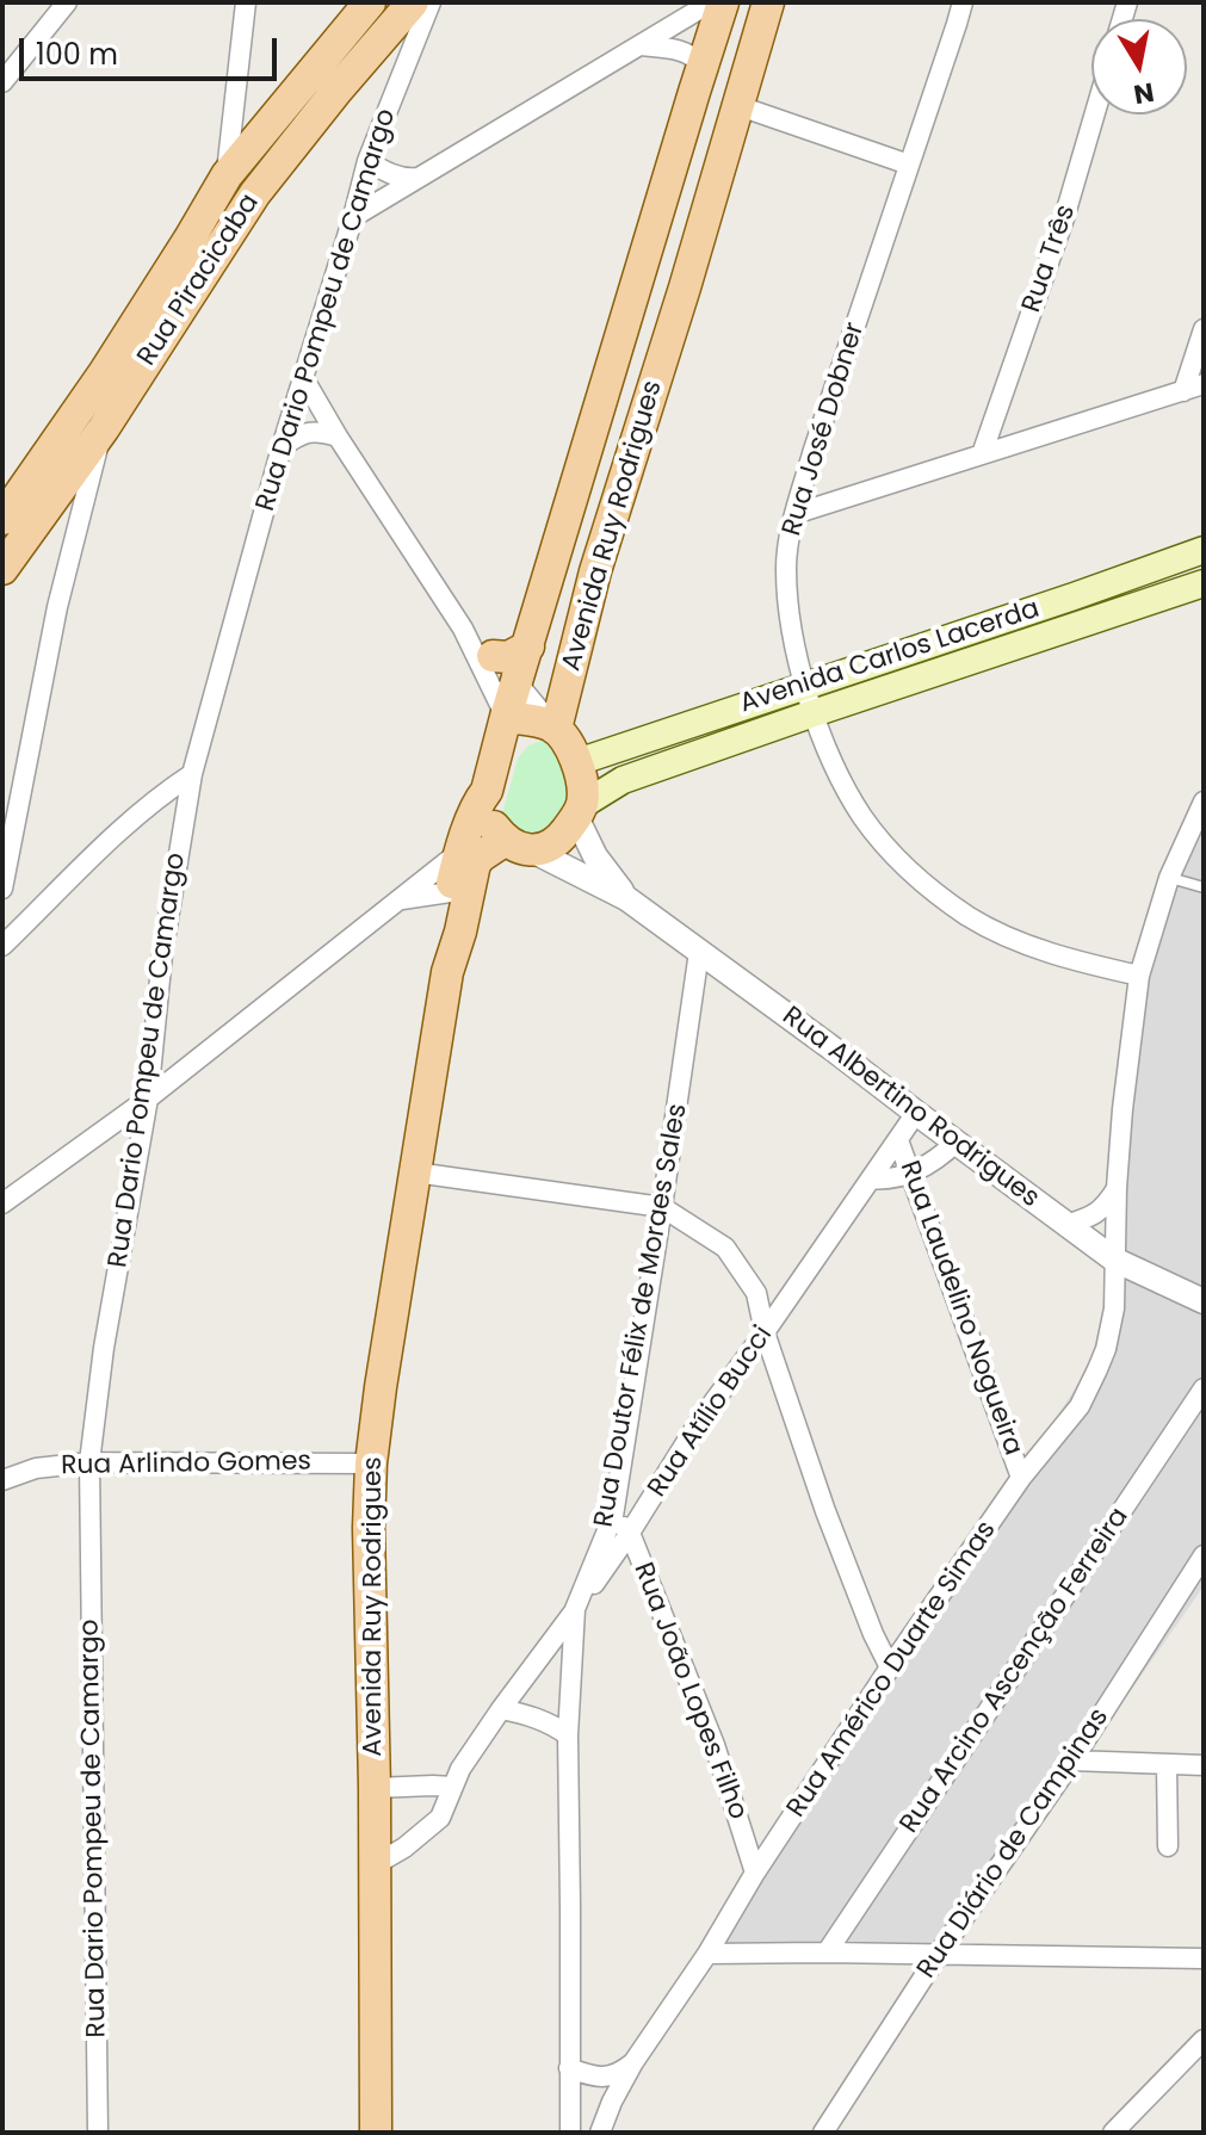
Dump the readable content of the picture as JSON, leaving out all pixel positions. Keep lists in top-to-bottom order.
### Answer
{
  "streets": {
    "main road": ["Rua Piracicaba", "Avenida Ruy Rodrigues", "Avenida Carlos Lacerda"],
    "street": [
      "Rua Três",
      "Rua Dario Pompeu de Camargo",
      "Rua José Dobner",
      "Rua Albertino Rodrigues",
      "Rua Laudelino Nogueira",
      "Rua Doutor Félix de Moraes Sales",
      "Rua Atílio Bucci",
      "Rua Arlindo Gomes",
      "Rua Américo Duarte Simas",
      "Rua Arcino Ascenção Ferreira",
      "Rua João Lopes Filho",
      "Rua Diário de Campinas"
    ]
  },
  "crossings": [
    ["Rua Piracicaba", "Rua Dario Pompeu de Camargo"],
    ["Rua Dario Pompeu de Camargo", "Rua Arlindo Gomes"],
    ["Rua José Dobner", "Avenida Carlos Lacerda"],
    ["Rua José Dobner", "Rua Américo Duarte Simas"],
    ["Avenida Ruy Rodrigues", "Avenida Carlos Lacerda"],
    ["Avenida Ruy Rodrigues", "Rua Albertino Rodrigues"],
    ["Avenida Ruy Rodrigues", "Rua Atílio Bucci"],
    ["Avenida Ruy Rodrigues", "Rua Arlindo Gomes"],
    ["Avenida Carlos Lacerda", "Rua Albertino Rodrigues"],
    ["Rua Albertino Rodrigues", "Rua Doutor Félix de Moraes Sales"],
    ["Rua Albertino Rodrigues", "Rua Atílio Bucci"],
    ["Rua Albertino Rodrigues", "Rua Américo Duarte Simas"],
    ["Rua Laudelino Nogueira", "Rua Atílio Bucci"],
    ["Rua Laudelino Nogueira", "Rua Américo Duarte Simas"],
    ["Rua Doutor Félix de Moraes Sales", "Rua Atílio Bucci"],
    ["Rua Doutor Félix de Moraes Sales", "Rua João Lopes Filho"],
    ["Rua Atílio Bucci", "Rua João Lopes Filho"],
    ["Rua Américo Duarte Simas", "Rua João Lopes Filho"]
  ],
  "scale_bar": "100 m",
  "north": "bottom"
}
